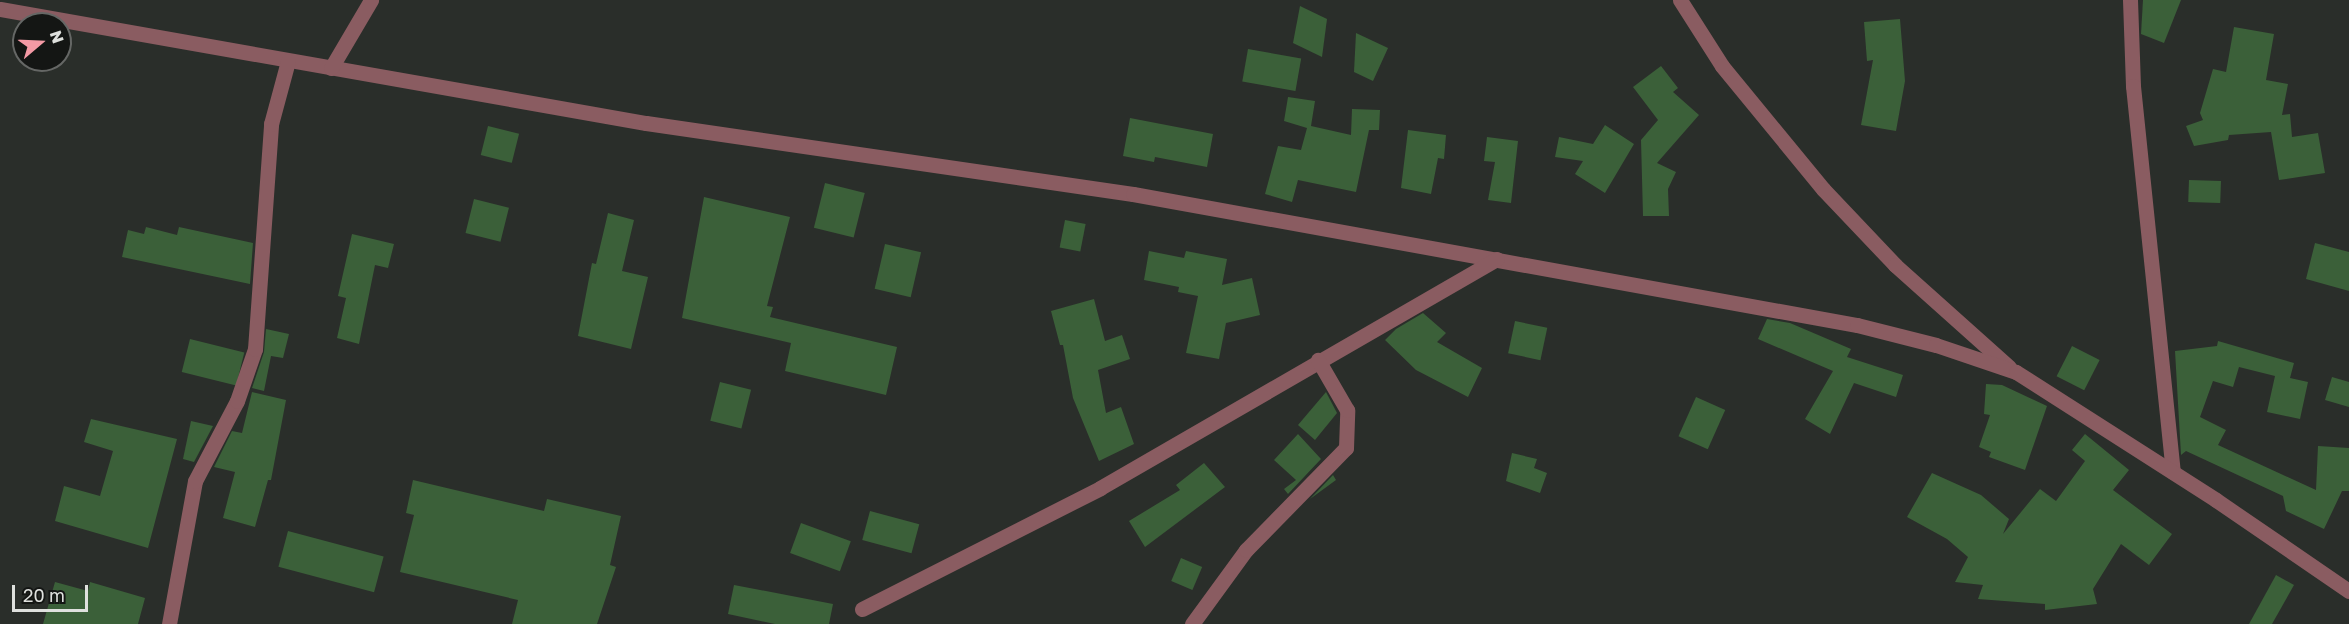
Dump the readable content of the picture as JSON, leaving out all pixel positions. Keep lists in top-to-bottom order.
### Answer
{
  "scale_bar": "20 m",
  "north": "right"
}
